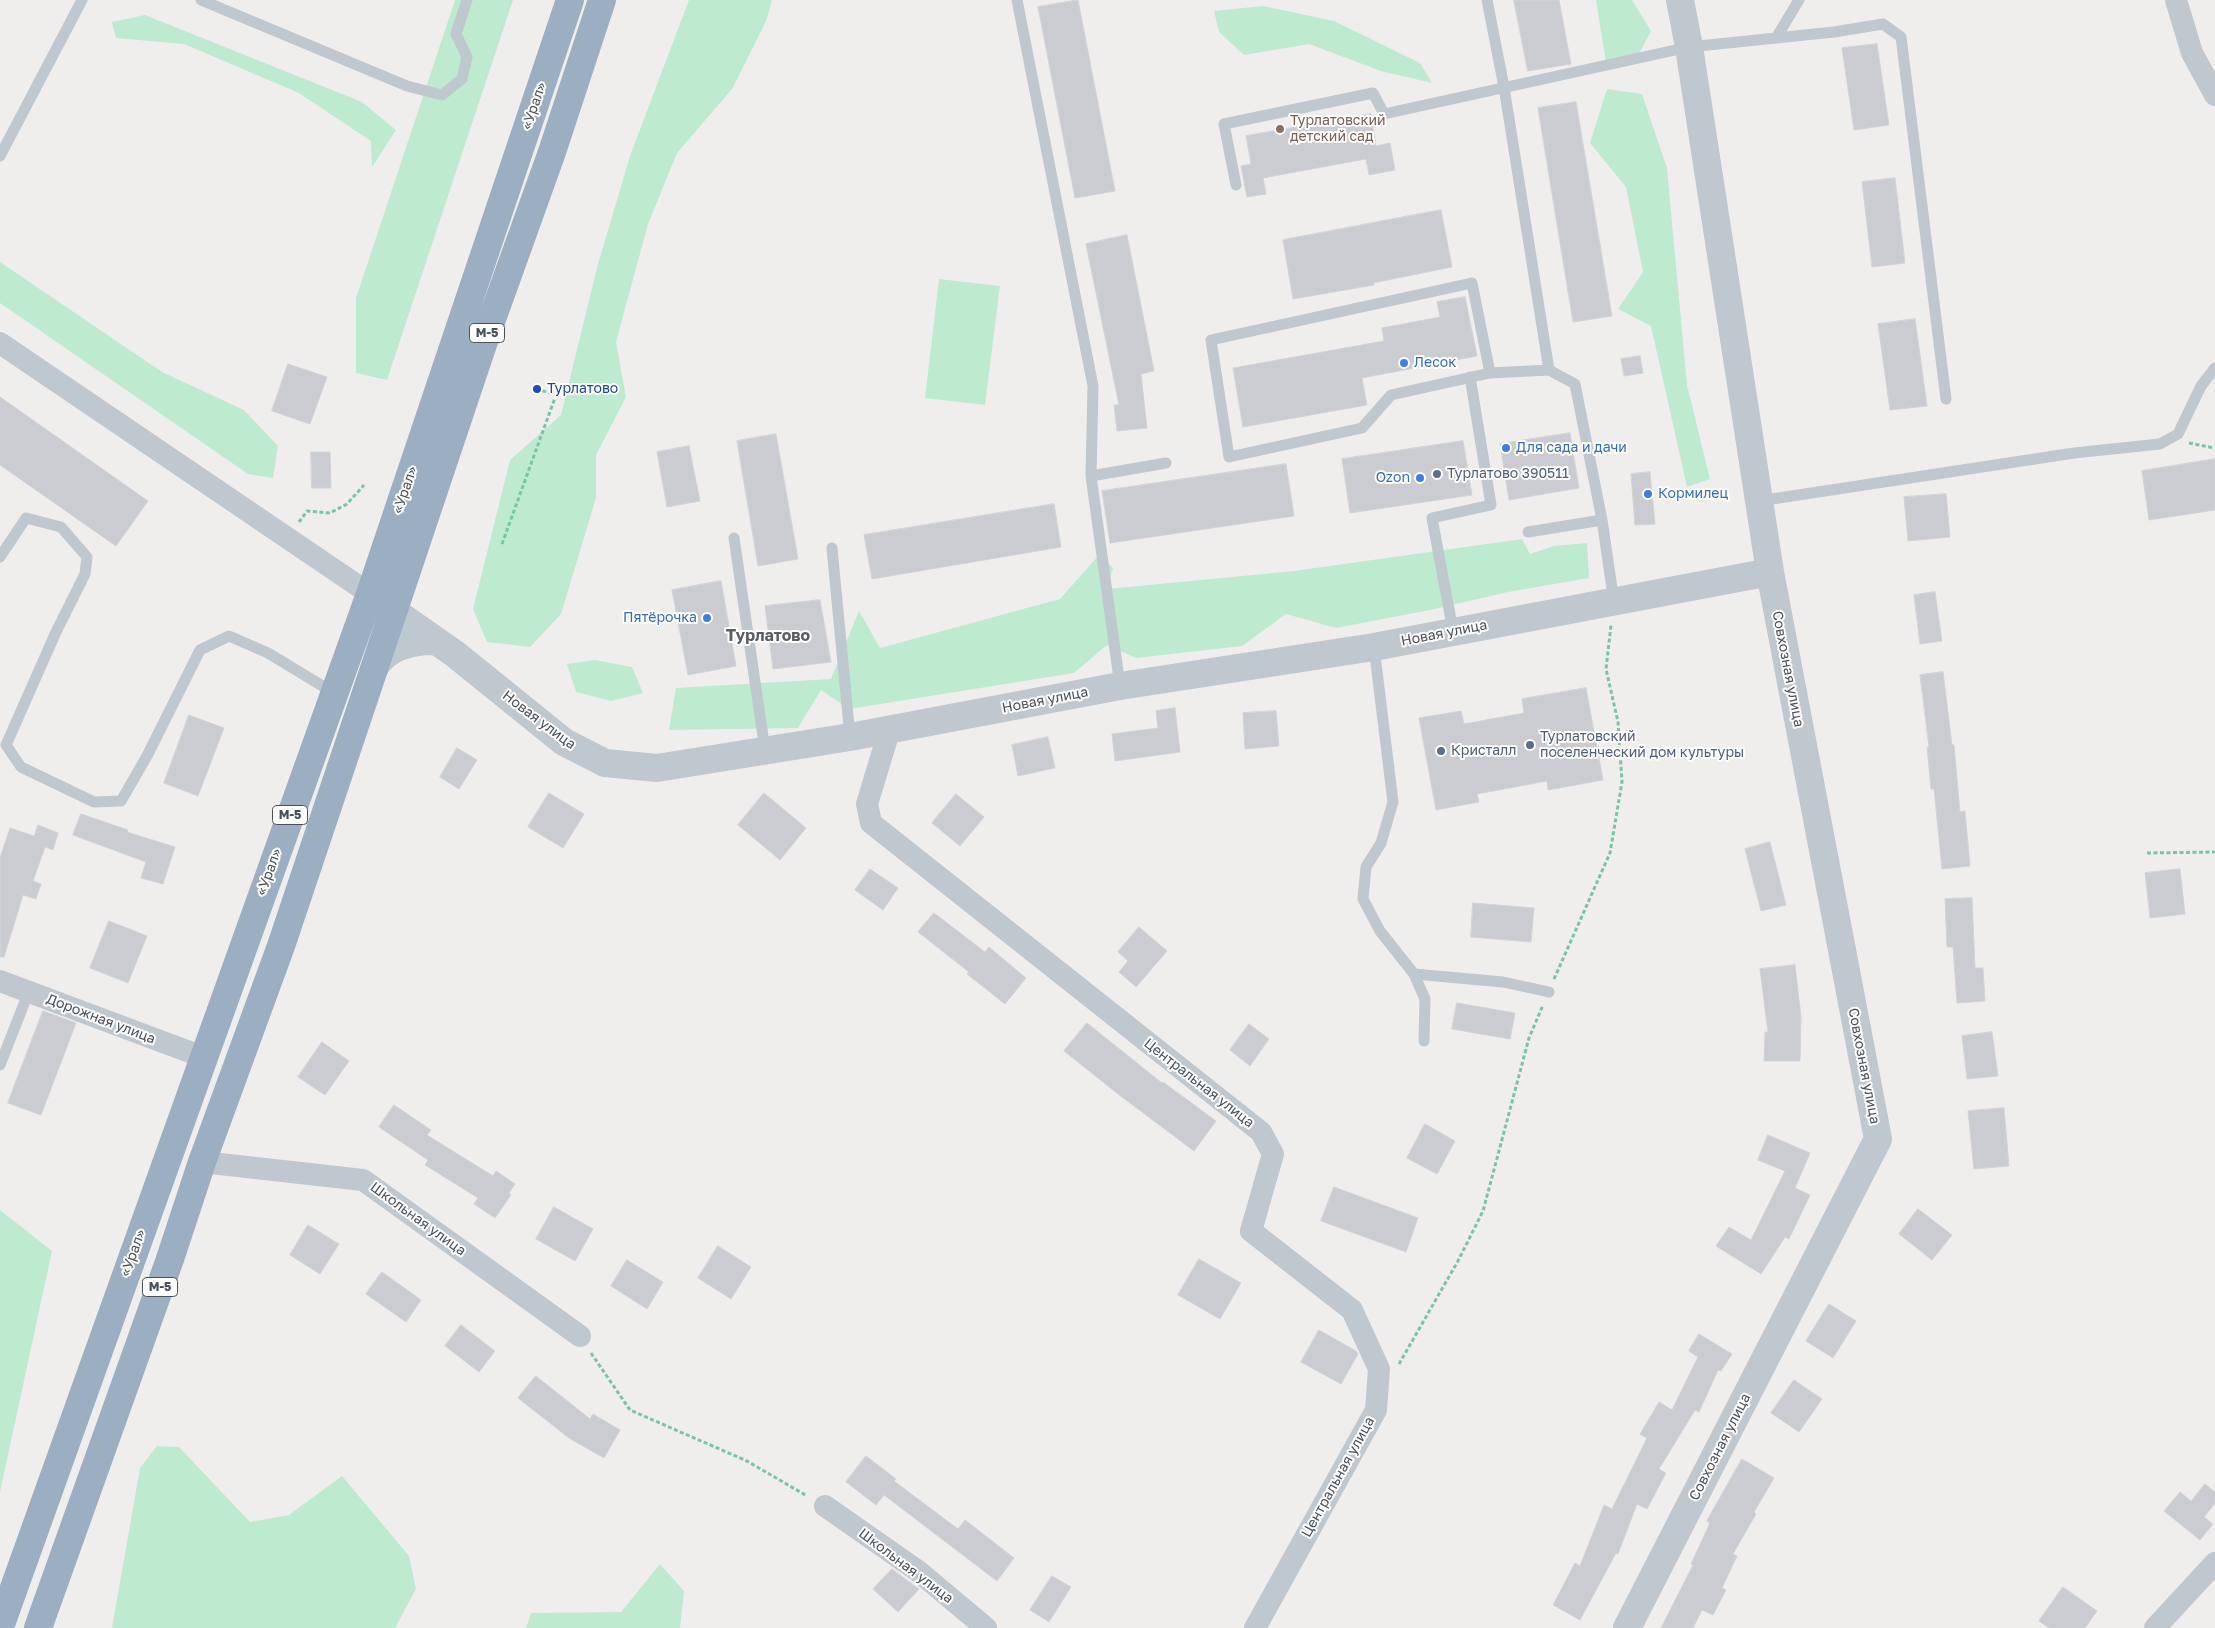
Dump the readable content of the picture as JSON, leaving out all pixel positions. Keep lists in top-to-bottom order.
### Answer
{
  "streets": {
    "highway": ["«Урал»", "М-5"],
    "street": [
      "Новая улица",
      "Совхозная улица",
      "Дорожная улица",
      "Центральная улица",
      "Школьная улица"
    ]
  },
  "crossings": [
    ["«Урал»", "Новая улица"],
    ["«Урал»", "Дорожная улица"],
    ["«Урал»", "Школьная улица"],
    ["Новая улица", "Совхозная улица"],
    ["Новая улица", "Центральная улица"]
  ],
  "districts": ["Турлатово"],
  "places": [
    "Турлатовский детский сад",
    "Лесок",
    "Турлатово",
    "Для сада и дачи",
    "Турлатово 390511",
    "Ozon",
    "Кормилец",
    "Пятёрочка",
    "Турлатовский поселенческий дом культуры",
    "Кристалл"
  ]
}
